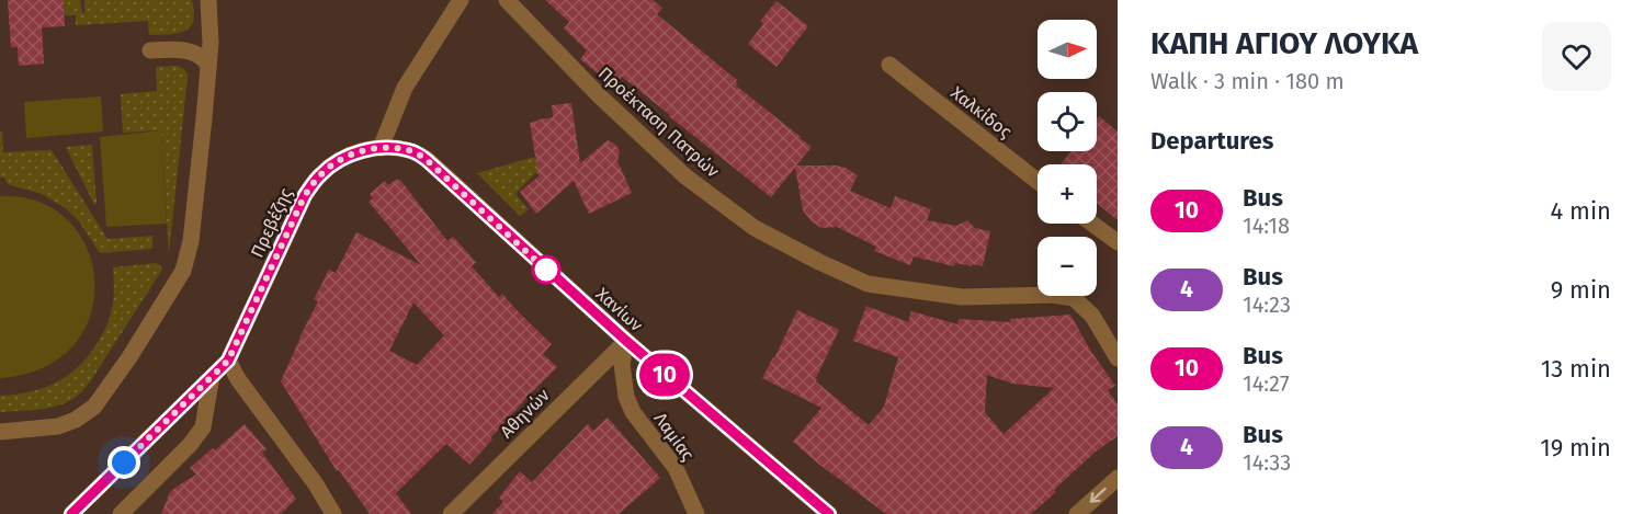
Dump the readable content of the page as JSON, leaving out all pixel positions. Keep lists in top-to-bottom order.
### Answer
{
  "streets": {
    "street": [
      "Χαλκίδος",
      "Προέκταση Πατρών",
      "Πρεβέζης",
      "Χανίων",
      "Αθηνών",
      "Λαμίας"
    ]
  },
  "crossings": [
    ["Πρεβέζης", "Χανίων"],
    ["Χανίων", "Αθηνών"],
    ["Χανίων", "Λαμίας"],
    ["Αθηνών", "Λαμίας"]
  ],
  "lines": ["bus line 10"],
  "north": "right",
  "page": {
    "on_map": "10",
    "heading": [
      ["ΚΑΠΗ ΑΓΙΟΥ ΛΟΥΚΑ", "Walk · 3 min · 180 m"],
      "Departures"
    ],
    "map_buttons": ["+", "−"],
    "list": [
      {
        "mark": "10",
        "name": "Bus",
        "note": "14:18",
        "value": "4 min"
      },
      {
        "mark": "4",
        "name": "Bus",
        "note": "14:23",
        "value": "9 min"
      },
      {
        "mark": "10",
        "name": "Bus",
        "note": "14:27",
        "value": "13 min"
      },
      {
        "mark": "4",
        "name": "Bus",
        "note": "14:33",
        "value": "19 min"
      }
    ]
  }
}
